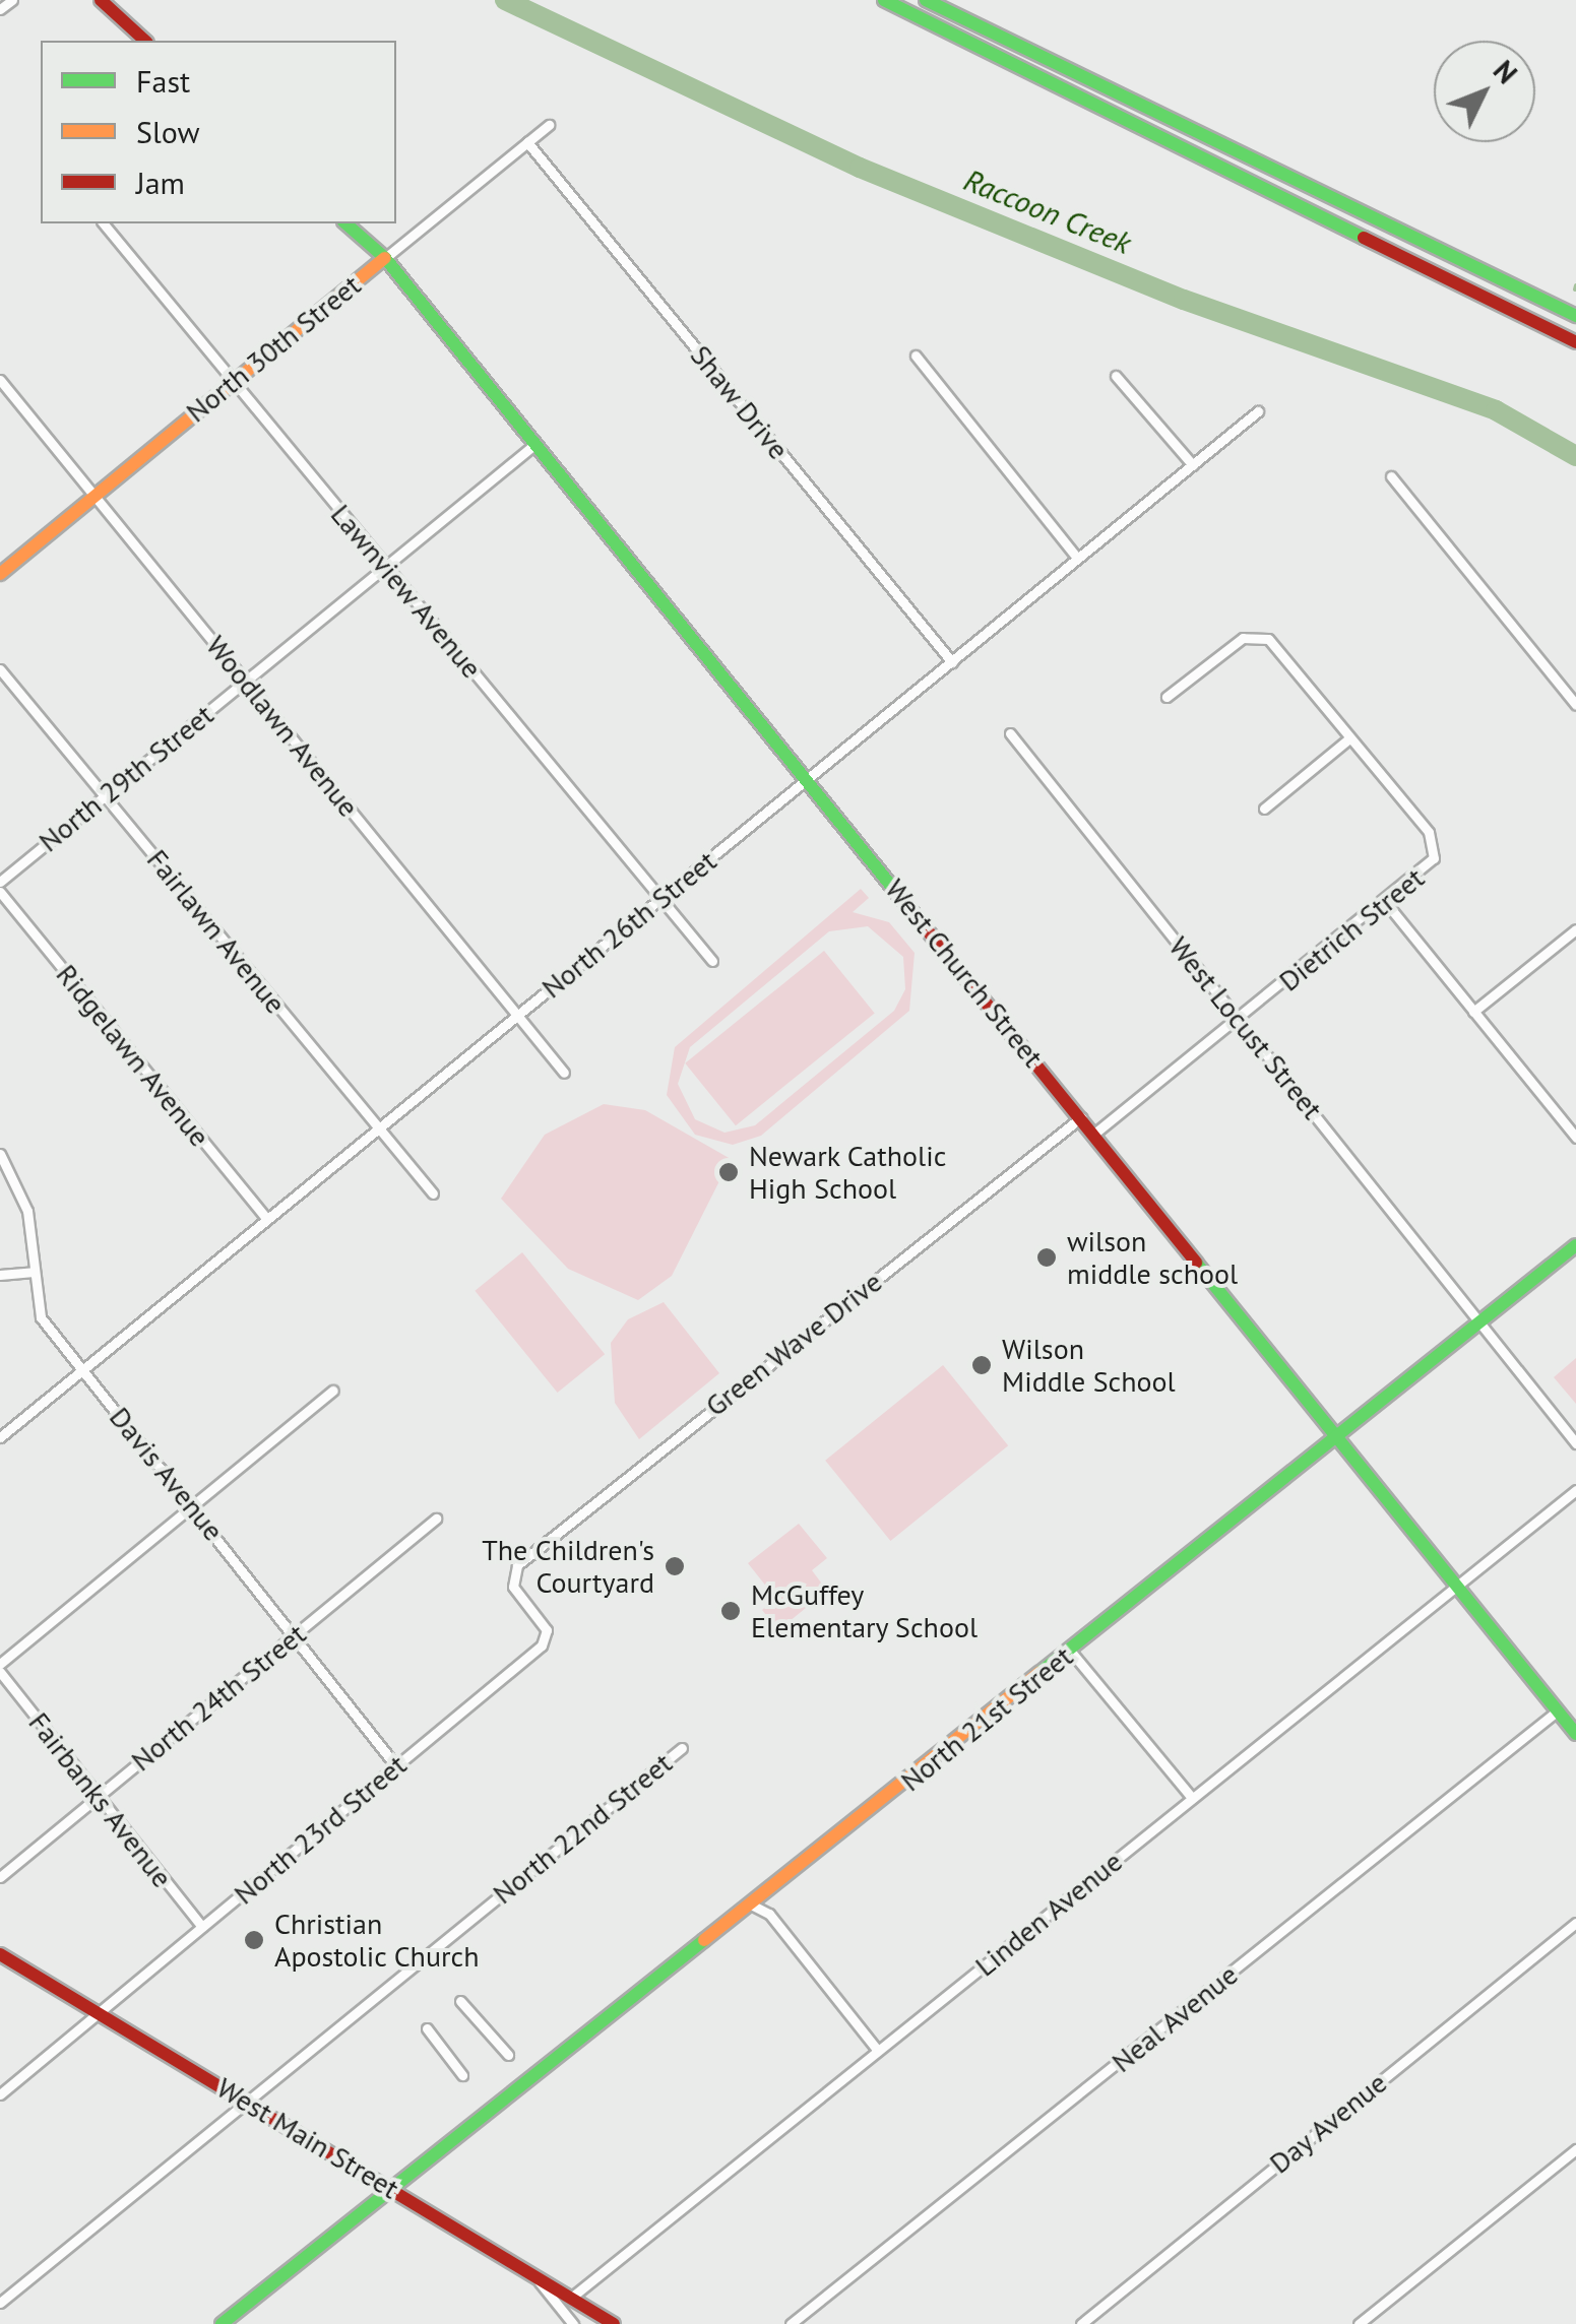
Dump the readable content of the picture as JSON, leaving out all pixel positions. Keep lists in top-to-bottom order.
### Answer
{
  "streets": {
    "main road": [
      "North 30th Street",
      "West Church Street",
      "North 21st Street",
      "West Main Street"
    ],
    "street": [
      "Shaw Drive",
      "Lawnview Avenue",
      "Woodlawn Avenue",
      "North 29th Street",
      "North 26th Street",
      "Dietrich Street",
      "Fairlawn Avenue",
      "West Locust Street",
      "Ridgelawn Avenue",
      "Green Wave Drive",
      "Davis Avenue",
      "North 24th Street",
      "Fairbanks Avenue",
      "North 22nd Street",
      "North 23rd Street",
      "Linden Avenue",
      "Neal Avenue",
      "Day Avenue"
    ]
  },
  "crossings": [
    ["North 30th Street", "Shaw Drive"],
    ["North 30th Street", "Lawnview Avenue"],
    ["North 30th Street", "Woodlawn Avenue"],
    ["North 30th Street", "West Church Street"],
    ["Shaw Drive", "North 26th Street"],
    ["Lawnview Avenue", "North 29th Street"],
    ["Lawnview Avenue", "North 26th Street"],
    ["Woodlawn Avenue", "North 29th Street"],
    ["Woodlawn Avenue", "North 26th Street"],
    ["North 29th Street", "Fairlawn Avenue"],
    ["North 29th Street", "West Church Street"],
    ["North 26th Street", "Fairlawn Avenue"],
    ["North 26th Street", "West Church Street"],
    ["North 26th Street", "Ridgelawn Avenue"],
    ["North 26th Street", "Davis Avenue"],
    ["Dietrich Street", "West Church Street"],
    ["Dietrich Street", "West Locust Street"],
    ["West Church Street", "Green Wave Drive"],
    ["West Church Street", "North 21st Street"],
    ["West Church Street", "Linden Avenue"],
    ["West Church Street", "Neal Avenue"],
    ["West Locust Street", "North 21st Street"],
    ["Green Wave Drive", "North 23rd Street"],
    ["Davis Avenue", "North 24th Street"],
    ["Davis Avenue", "North 23rd Street"],
    ["North 24th Street", "Fairbanks Avenue"],
    ["North 21st Street", "West Main Street"],
    ["Fairbanks Avenue", "North 23rd Street"],
    ["North 22nd Street", "West Main Street"],
    ["North 23rd Street", "West Main Street"],
    ["Linden Avenue", "West Main Street"]
  ],
  "water": ["Raccoon Creek"],
  "places": [
    "Newark Catholic High School",
    "wilson middle school",
    "Wilson Middle School",
    "The Children's Courtyard",
    "McGuffey Elementary School",
    "Christian Apostolic Church"
  ],
  "legend": ["Fast", "Slow", "Jam"],
  "north": "top right"
}
